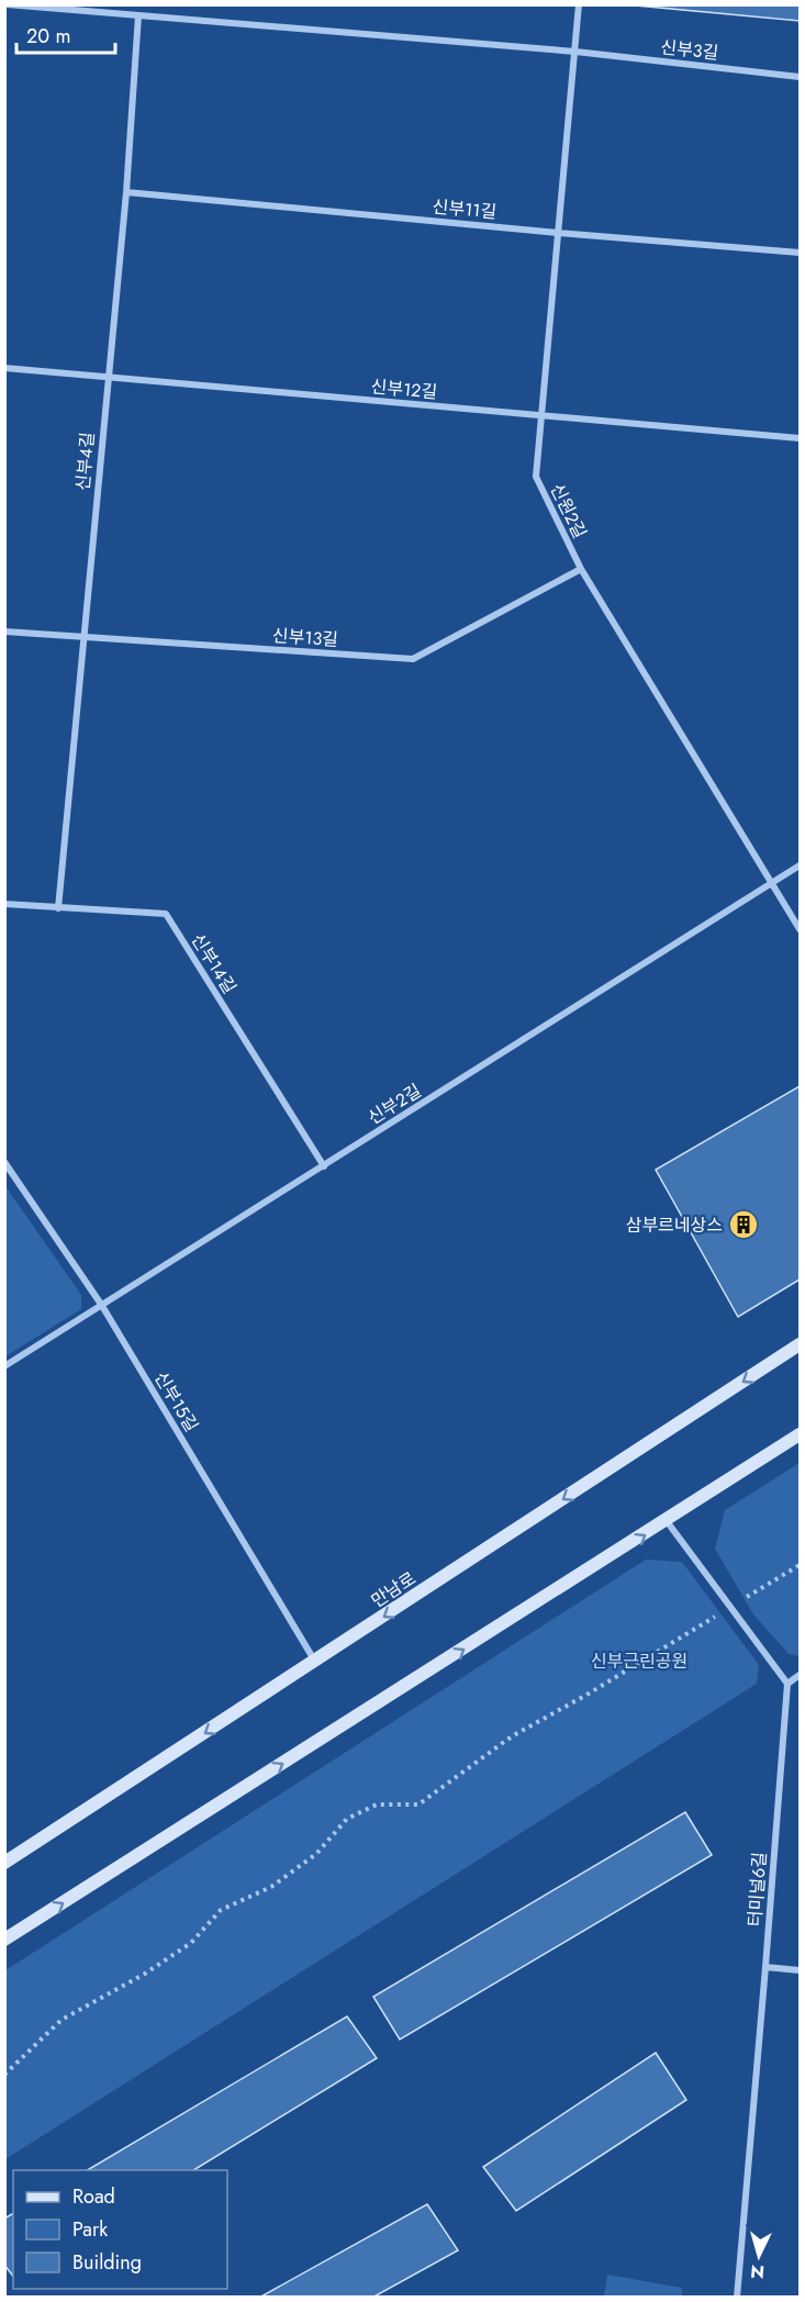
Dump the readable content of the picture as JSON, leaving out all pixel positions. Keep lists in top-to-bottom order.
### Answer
{
  "streets": {
    "main road": ["만남로"],
    "street": [
      "신부3길",
      "신부11길",
      "신부12길",
      "신부4길",
      "신원2길",
      "신부13길",
      "신부14길",
      "신부2길",
      "신부15길",
      "터미널6길"
    ]
  },
  "crossings": [
    ["신부3길", "신부4길"],
    ["신부3길", "신원2길"],
    ["신부11길", "신부4길"],
    ["신부11길", "신원2길"],
    ["신부12길", "신부4길"],
    ["신부12길", "신원2길"],
    ["신부4길", "신부13길"],
    ["신부4길", "신부14길"],
    ["신원2길", "신부13길"],
    ["신원2길", "신부2길"],
    ["신부14길", "신부2길"],
    ["신부2길", "신부15길"],
    ["신부15길", "만남로"]
  ],
  "parks": ["신부근린공원"],
  "places": {
    "building": ["삼부르네상스"]
  },
  "legend": ["Road", "Park", "Building"],
  "scale_bar": "20 m",
  "north": "bottom"
}
